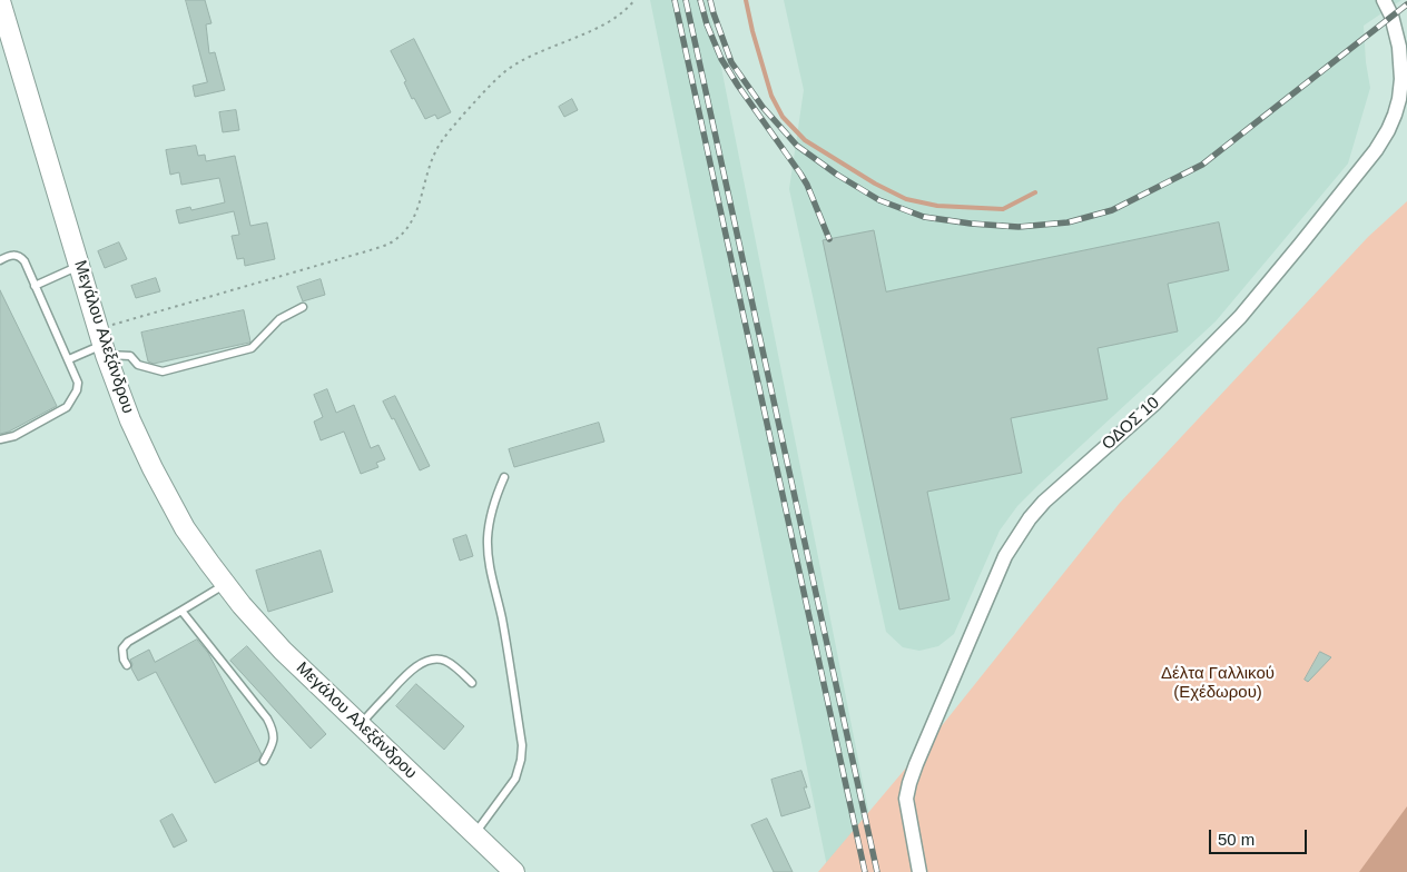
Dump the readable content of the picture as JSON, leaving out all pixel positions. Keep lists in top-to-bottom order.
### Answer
{
  "streets": {
    "street": ["Μεγάλου Αλεξάνδρου", "ΟΔΟΣ 10"]
  },
  "parks": ["Δέλτα Γαλλικού (Εχέδωρου)"],
  "scale_bar": "50 m"
}
